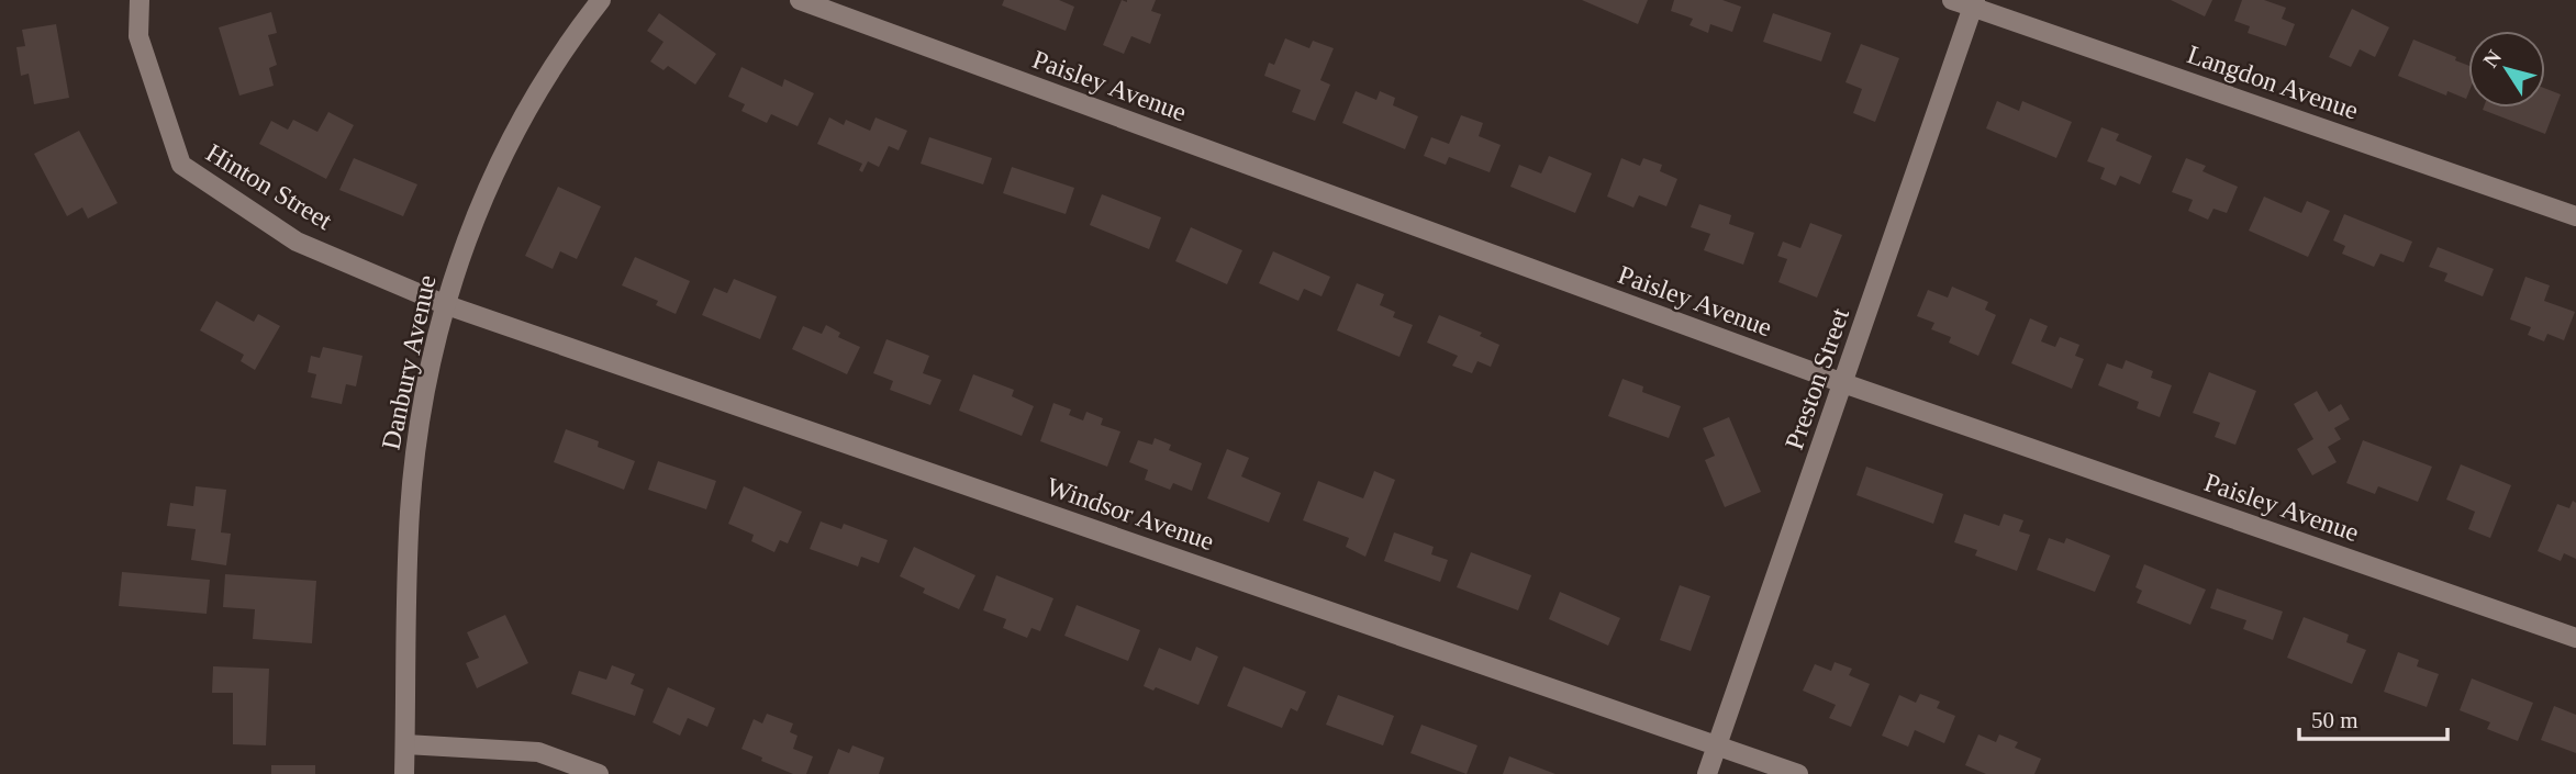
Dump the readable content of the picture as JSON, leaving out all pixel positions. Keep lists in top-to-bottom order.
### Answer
{
  "streets": {
    "street": [
      "Langdon Avenue",
      "Paisley Avenue",
      "Hinton Street",
      "Danbury Avenue",
      "Preston Street",
      "Windsor Avenue"
    ]
  },
  "crossings": [
    ["Langdon Avenue", "Preston Street"],
    ["Paisley Avenue", "Preston Street"],
    ["Hinton Street", "Danbury Avenue"],
    ["Hinton Street", "Windsor Avenue"],
    ["Danbury Avenue", "Windsor Avenue"],
    ["Preston Street", "Windsor Avenue"]
  ],
  "scale_bar": "50 m",
  "north": "top left"
}
